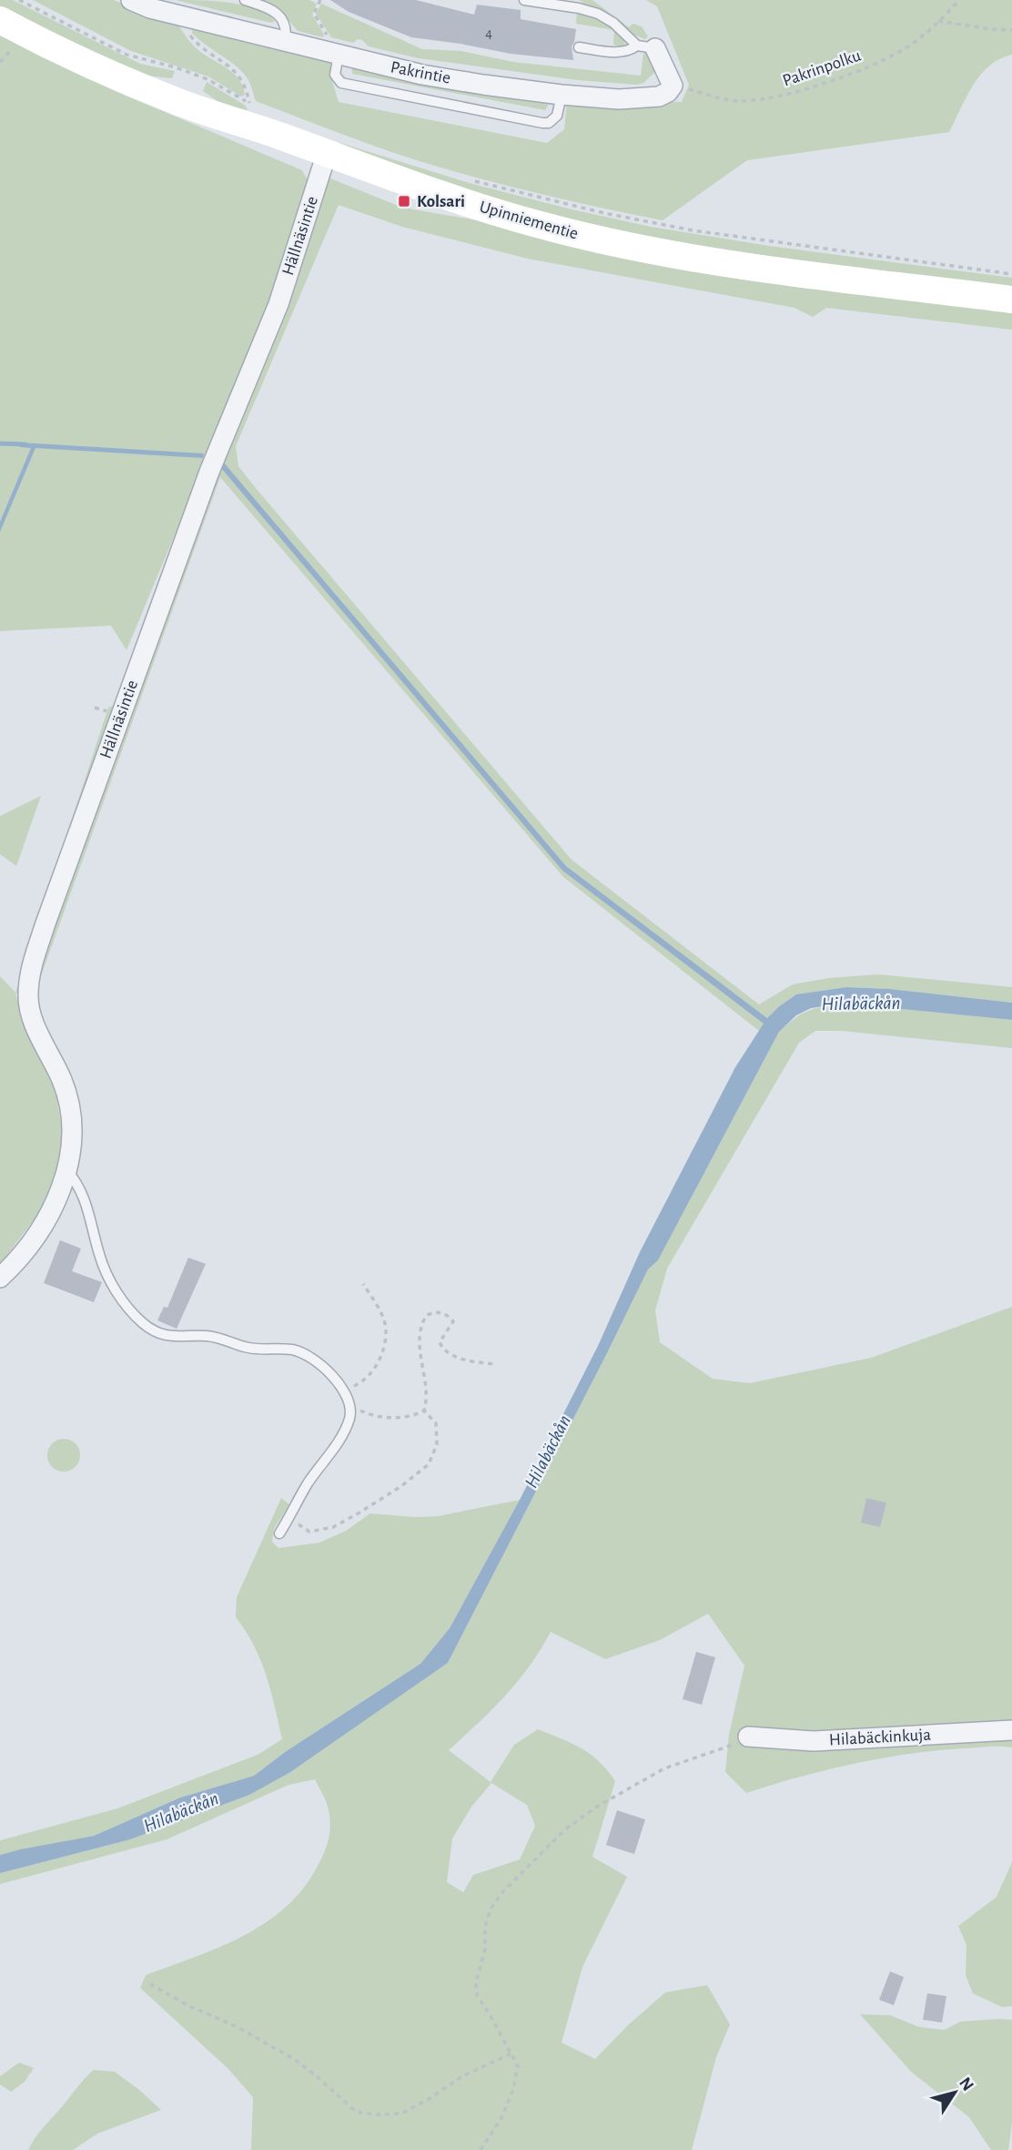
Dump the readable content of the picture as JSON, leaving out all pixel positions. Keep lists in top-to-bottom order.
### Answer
{
  "streets": {
    "main road": ["Upinniementie"],
    "street": ["Pakrintie", "Hällnäsintie", "Hilabäckinkuja"],
    "path": ["Pakrinpolku"]
  },
  "crossings": [
    ["Pakrinpolku", "Pakrintie"],
    ["Upinniementie", "Hällnäsintie"]
  ],
  "water": ["Hilabäckån"],
  "places": {
    "transit": ["Kolsari"]
  },
  "house_numbers": ["4"],
  "north": "top right"
}
